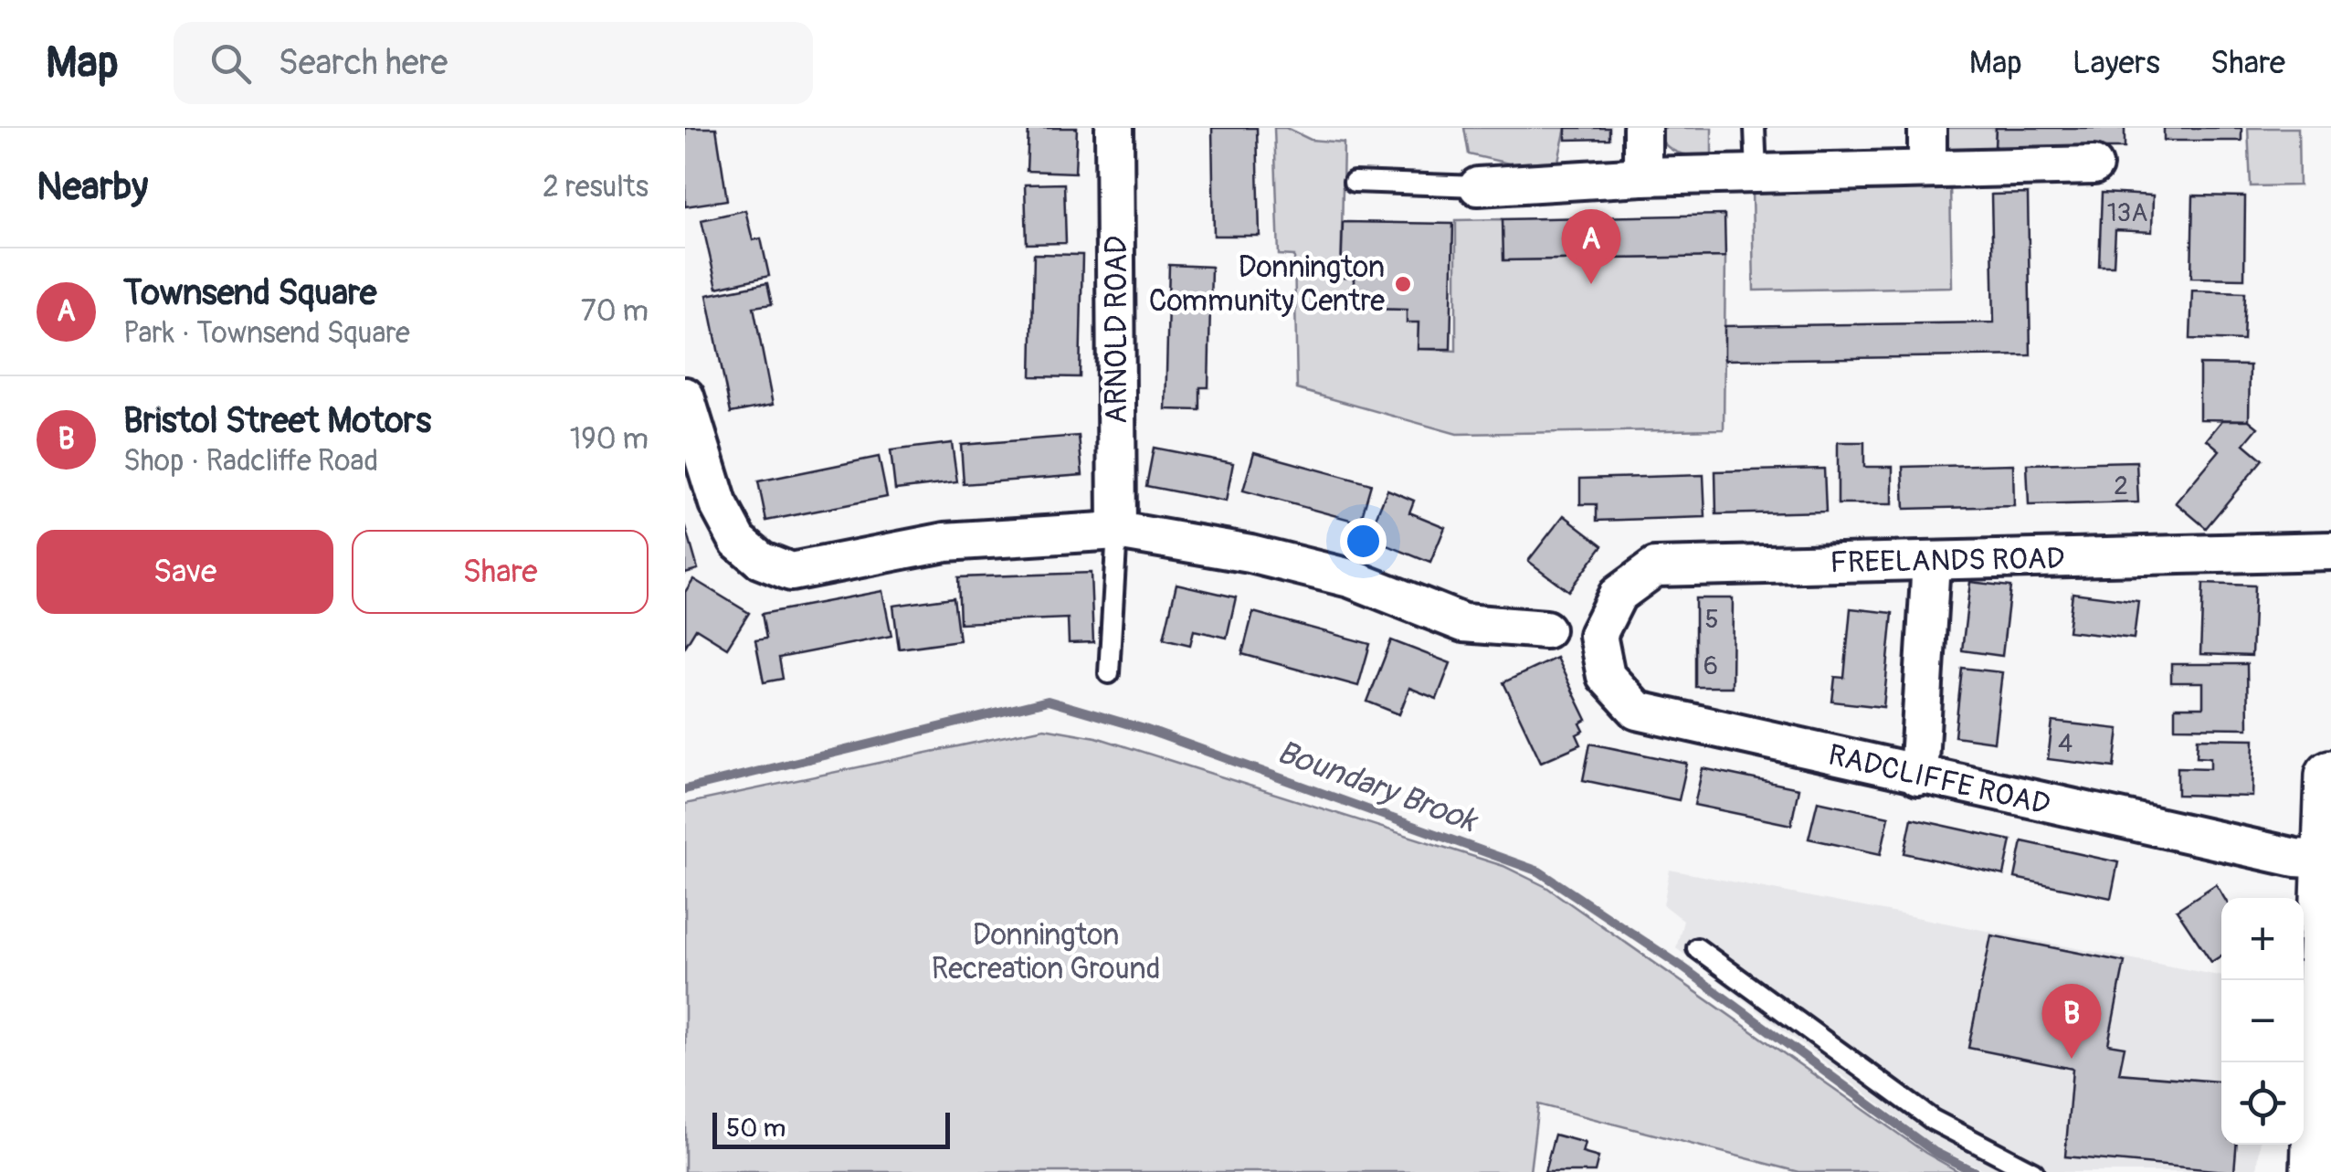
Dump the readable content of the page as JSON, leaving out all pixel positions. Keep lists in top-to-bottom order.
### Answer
{
  "streets": {
    "street": ["ARNOLD ROAD", "FREELANDS ROAD", "RADCLIFFE ROAD"]
  },
  "crossings": [
    ["FREELANDS ROAD", "RADCLIFFE ROAD"]
  ],
  "water": ["Boundary Brook"],
  "parks": ["Donnington Recreation Ground"],
  "places": ["Donnington Community Centre"],
  "house_numbers": [
    "13A",
    "2",
    "5",
    "6",
    "4"
  ],
  "scale_bar": "50 m",
  "page": {
    "header": "Map",
    "search": "Search here",
    "nav": ["Map", "Layers", "Share"],
    "heading": ["Nearby", "2 results"],
    "pins": ["A", "B"],
    "list": [
      {
        "mark": "A",
        "name": "Townsend Square",
        "note": "Park · Townsend Square",
        "value": "70 m"
      },
      {
        "mark": "B",
        "name": "Bristol Street Motors",
        "note": "Shop · Radcliffe Road",
        "value": "190 m"
      }
    ],
    "buttons": ["Save", "Share"],
    "map_buttons": ["+", "−"],
    "scale": "50 m"
  }
}
